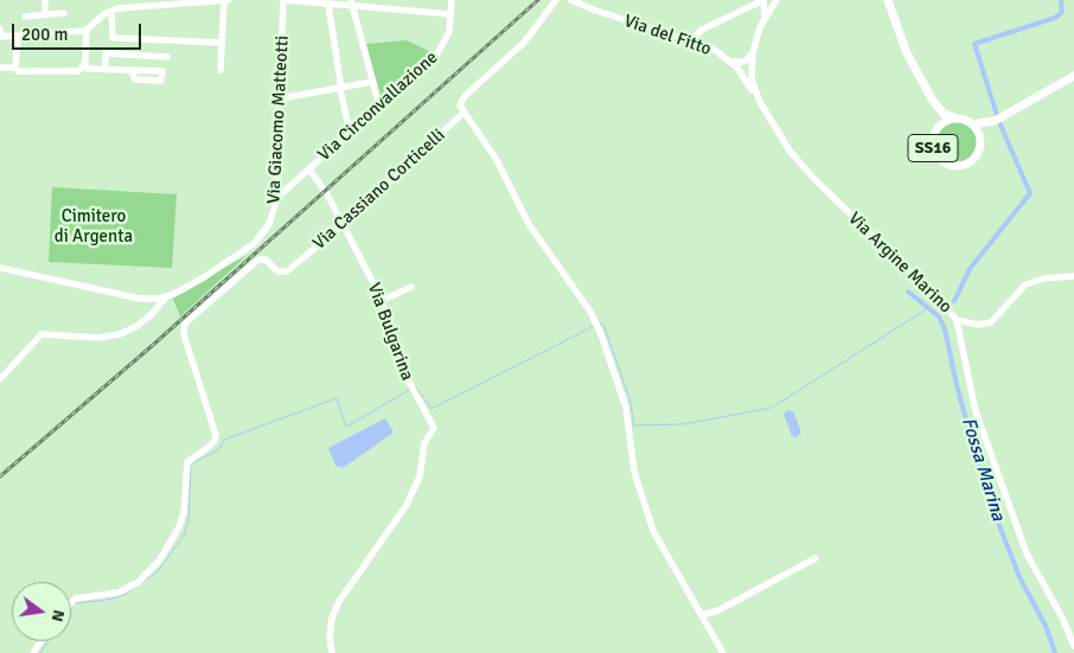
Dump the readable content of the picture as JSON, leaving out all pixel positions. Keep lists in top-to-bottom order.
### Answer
{
  "streets": {
    "main road": ["SS16"],
    "street": [
      "Via del Fitto",
      "Via Circonvallazione",
      "Via Giacomo Matteotti",
      "Via Cassiano Corticelli",
      "Via Argine Marino",
      "Via Bulgarina"
    ]
  },
  "crossings": [
    ["Via del Fitto", "Via Argine Marino"],
    ["Via Circonvallazione", "Via Giacomo Matteotti"],
    ["Via Circonvallazione", "Via Bulgarina"],
    ["Via Cassiano Corticelli", "Via Bulgarina"]
  ],
  "water": ["Fossa Marina"],
  "parks": ["Cimitero di Argenta"],
  "scale_bar": "200 m",
  "north": "right"
}
